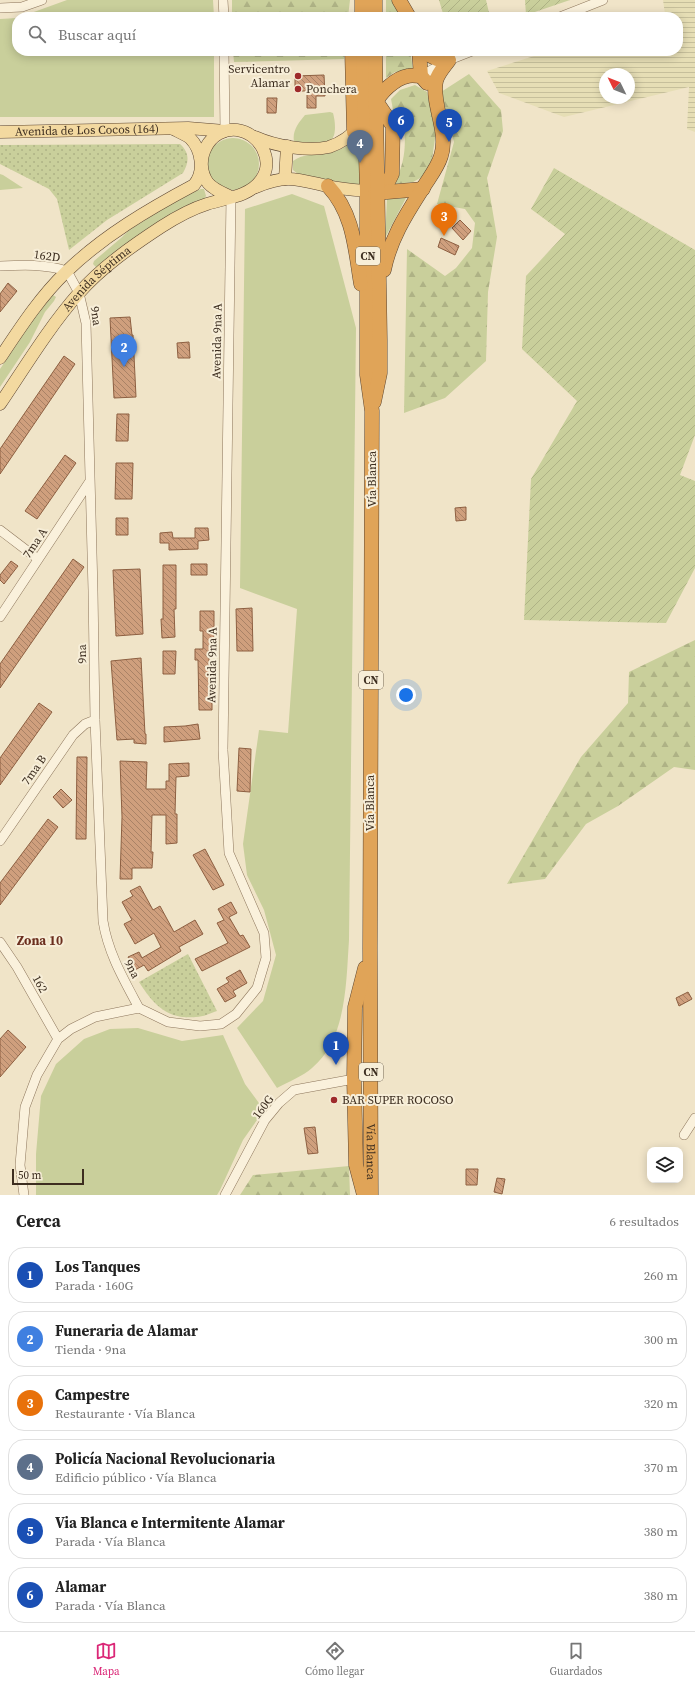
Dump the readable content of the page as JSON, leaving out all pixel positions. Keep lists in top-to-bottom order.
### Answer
{
  "streets": {
    "highway": ["CN", "Vía Blanca"],
    "main road": ["Avenida de Los Cocos (164)", "Avenida Séptima"],
    "street": [
      "162D",
      "9na",
      "Avenida 9na A",
      "7ma A",
      "7ma B",
      "162",
      "160G"
    ]
  },
  "crossings": [
    ["Avenida de Los Cocos (164)", "Avenida Séptima"],
    ["Avenida de Los Cocos (164)", "Avenida 9na A"],
    ["162D", "Avenida Séptima"],
    ["162D", "9na"],
    ["Avenida Séptima", "9na"],
    ["Avenida Séptima", "Avenida 9na A"],
    ["9na", "Avenida 9na A"],
    ["9na", "7ma A"],
    ["9na", "7ma B"]
  ],
  "districts": ["Zona 10"],
  "places": ["Servicentro Alamar", "Ponchera", "BAR SUPER ROCOSO"],
  "scale_bar": "50 m",
  "north": "top left",
  "page": {
    "search": "Buscar aquí",
    "pins": [
      "6",
      "5",
      "4",
      "3",
      "2",
      "1"
    ],
    "scale": "50 m",
    "heading": ["Cerca", "6 resultados"],
    "list": [
      {
        "mark": "1",
        "name": "Los Tanques",
        "note": "Parada · 160G",
        "value": "260 m"
      },
      {
        "mark": "2",
        "name": "Funeraria de Alamar",
        "note": "Tienda · 9na",
        "value": "300 m"
      },
      {
        "mark": "3",
        "name": "Campestre",
        "note": "Restaurante · Vía Blanca",
        "value": "320 m"
      },
      {
        "mark": "4",
        "name": "Policía Nacional Revolucionaria",
        "note": "Edificio público · Vía Blanca",
        "value": "370 m"
      },
      {
        "mark": "5",
        "name": "Via Blanca e Intermitente Alamar",
        "note": "Parada · Vía Blanca",
        "value": "380 m"
      },
      {
        "mark": "6",
        "name": "Alamar",
        "note": "Parada · Vía Blanca",
        "value": "380 m"
      }
    ],
    "nav": ["Mapa", "Cómo llegar", "Guardados"]
  }
}
